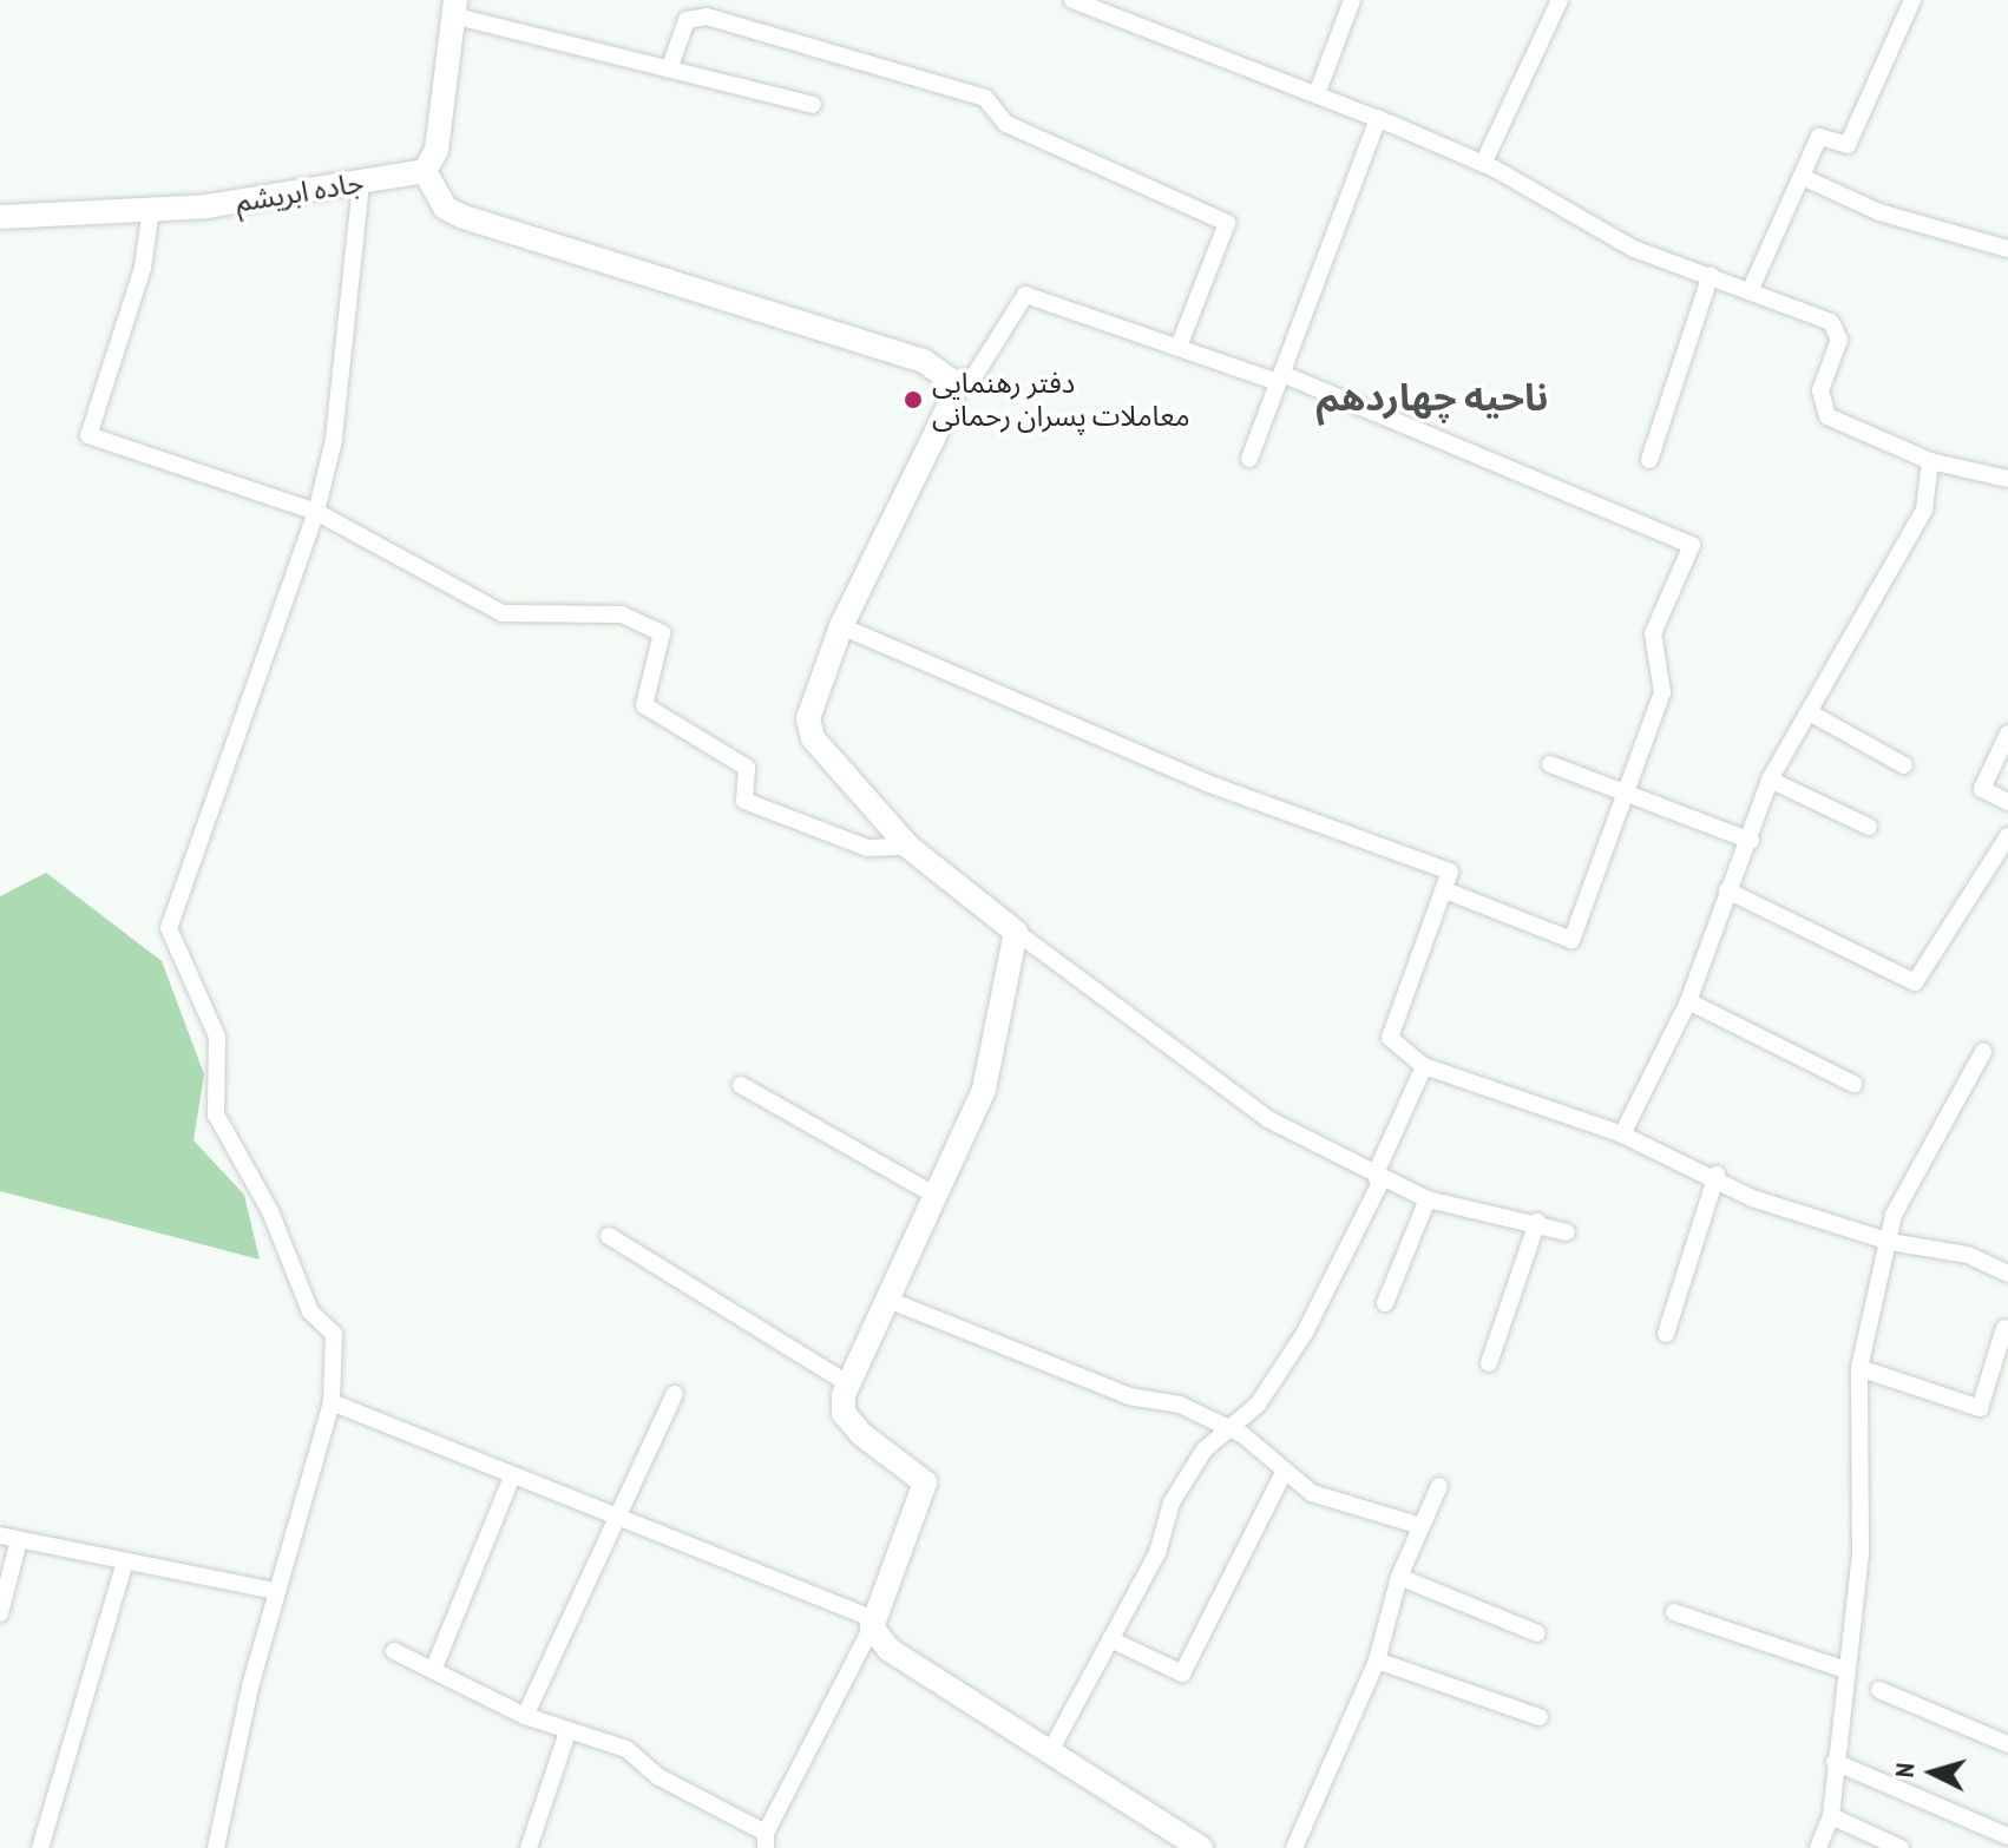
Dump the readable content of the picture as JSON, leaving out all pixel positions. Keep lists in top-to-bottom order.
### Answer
{
  "streets": {
    "main road": ["جاده ابریشم"]
  },
  "districts": ["ناحیه چهاردهم"],
  "places": ["دفتر رهنمایی معاملات پسران رحمانی"],
  "north": "left"
}
